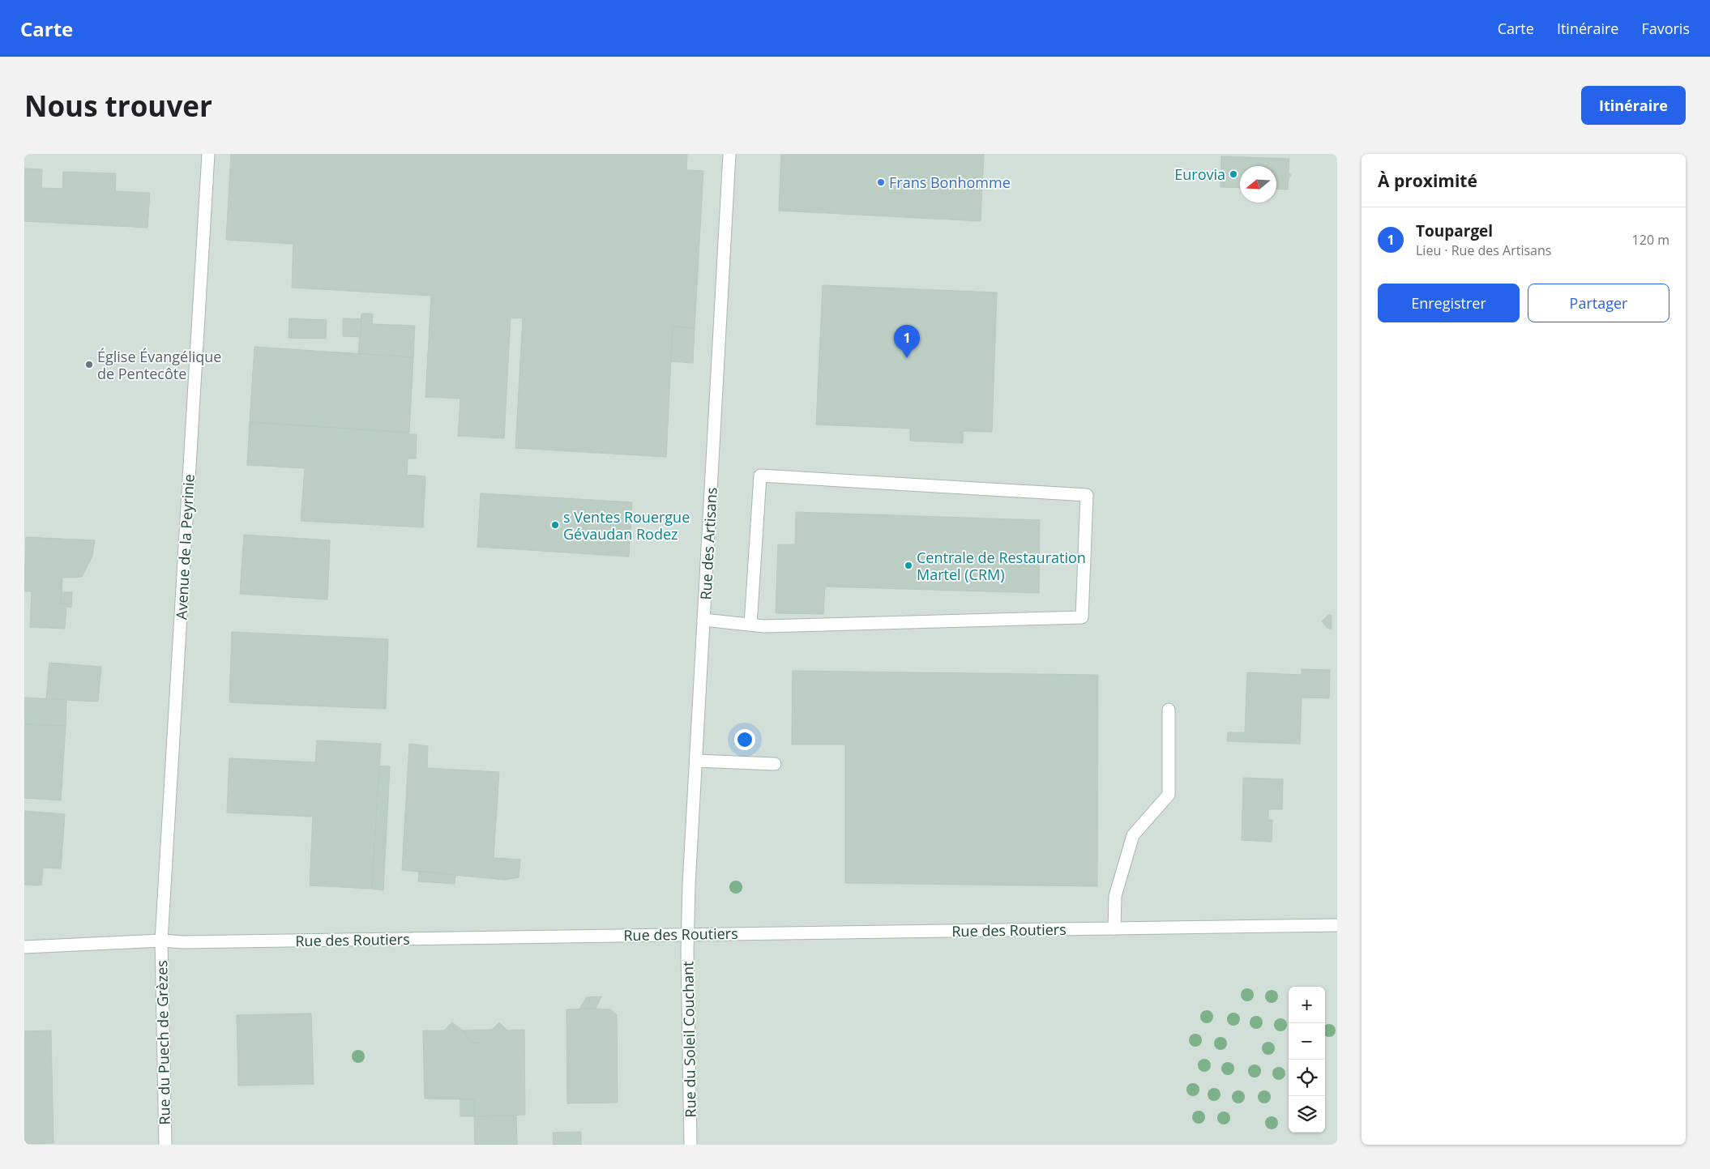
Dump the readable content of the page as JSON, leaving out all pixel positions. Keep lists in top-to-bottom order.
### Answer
{
  "streets": {
    "street": [
      "Rue des Artisans",
      "Avenue de la Peyrinie",
      "Rue des Routiers",
      "Rue du Soleil Couchant",
      "Rue du Puech de Grèzes"
    ]
  },
  "crossings": [
    ["Rue des Artisans", "Rue des Routiers"],
    ["Rue des Artisans", "Rue du Soleil Couchant"],
    ["Avenue de la Peyrinie", "Rue des Routiers"],
    ["Avenue de la Peyrinie", "Rue du Puech de Grèzes"],
    ["Rue des Routiers", "Rue du Soleil Couchant"],
    ["Rue des Routiers", "Rue du Puech de Grèzes"]
  ],
  "places": [
    "Eurovia",
    "Frans Bonhomme",
    "Église Évangélique de Pentecôte",
    "s Ventes Rouergue Gévaudan Rodez",
    "Centrale de Restauration Martel (CRM)"
  ],
  "north": "left",
  "page": {
    "header": "Carte",
    "nav": ["Carte", "Itinéraire", "Favoris"],
    "buttons": [
      "Itinéraire",
      ["Enregistrer", "Partager"]
    ],
    "title": "Nous trouver",
    "heading": "À proximité",
    "list": [
      {
        "mark": "1",
        "name": "Toupargel",
        "note": "Lieu · Rue des Artisans",
        "value": "120 m"
      }
    ],
    "pins": "1",
    "map_buttons": ["+", "−"]
  }
}
